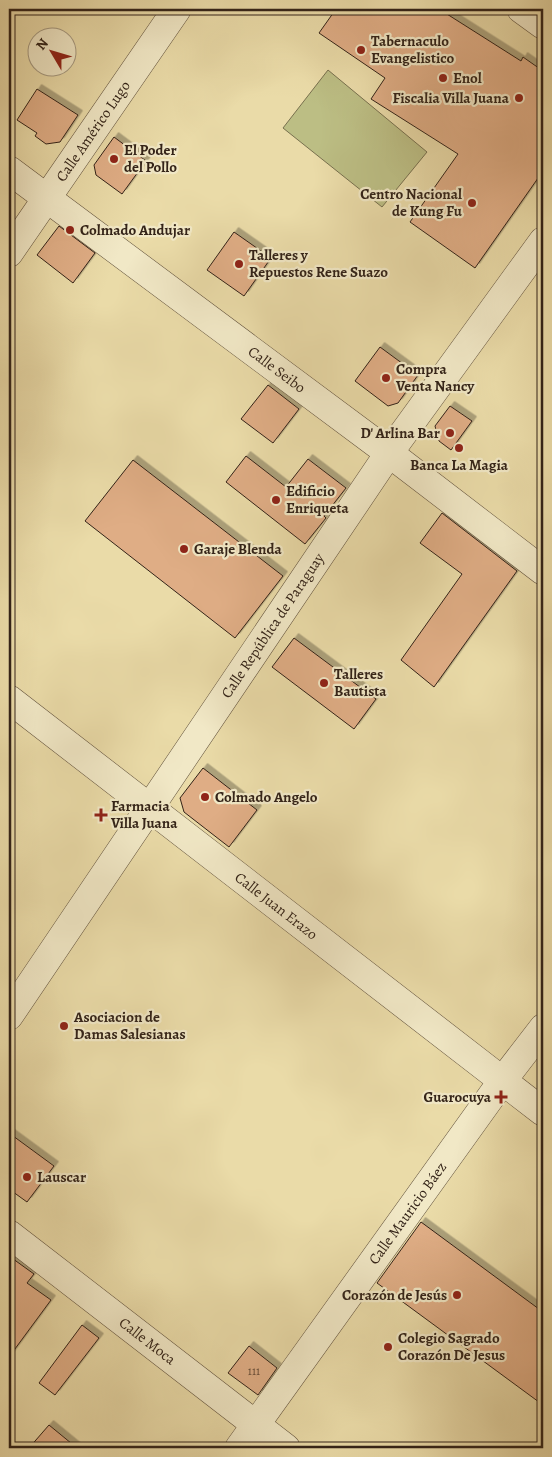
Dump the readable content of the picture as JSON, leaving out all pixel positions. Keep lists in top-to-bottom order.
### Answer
{
  "streets": {
    "street": [
      "Calle Américo Lugo",
      "Calle Seibo",
      "Calle República de Paraguay",
      "Calle Juan Erazo",
      "Calle Mauricio Báez",
      "Calle Moca"
    ]
  },
  "crossings": [
    ["Calle Américo Lugo", "Calle Seibo"],
    ["Calle Seibo", "Calle República de Paraguay"],
    ["Calle República de Paraguay", "Calle Juan Erazo"],
    ["Calle Juan Erazo", "Calle Mauricio Báez"],
    ["Calle Mauricio Báez", "Calle Moca"]
  ],
  "places": {
    "other": [
      "Tabernaculo Evangelistico",
      "Enol",
      "Fiscalia Villa Juana",
      "El Poder del Pollo",
      "Centro Nacional de Kung Fu",
      "Colmado Andujar",
      "Talleres y Repuestos Rene Suazo",
      "Compra Venta Nancy",
      "D' Arlina Bar",
      "Banca La Magia",
      "Edificio Enriqueta",
      "Garaje Blenda",
      "Talleres Bautista",
      "Colmado Angelo",
      "Asociacion de Damas Salesianas",
      "Lauscar",
      "Corazón de Jesús",
      "Colegio Sagrado Corazón De Jesus"
    ],
    "health": ["Farmacia Villa Juana", "Guarocuya"]
  },
  "house_numbers": ["111"],
  "north": "top left"
}
